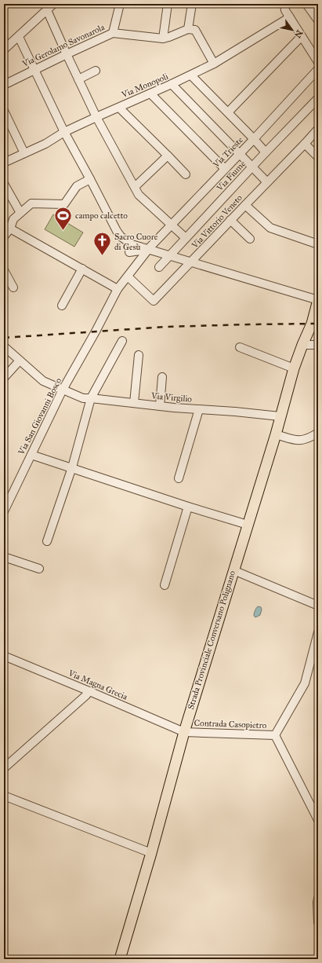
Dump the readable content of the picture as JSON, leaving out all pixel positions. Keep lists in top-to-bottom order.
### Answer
{
  "streets": {
    "main road": ["Strada Provinciale Conversano Polignano"],
    "street": [
      "Via Gerolamo Savonarola",
      "Via Monopoli",
      "Via Trieste",
      "Via Fiume",
      "Via Vittorio Veneto",
      "Via Virgilio",
      "Via San Giovanni Bosco",
      "Via Magna Grecia",
      "Contrada Casopietro"
    ]
  },
  "crossings": [
    ["Via Trieste", "Via Vittorio Veneto"],
    ["Via Trieste", "Via San Giovanni Bosco"],
    ["Via Virgilio", "Via San Giovanni Bosco"],
    ["Via Virgilio", "Strada Provinciale Conversano Polignano"],
    ["Strada Provinciale Conversano Polignano", "Via Magna Grecia"],
    ["Strada Provinciale Conversano Polignano", "Contrada Casopietro"],
    ["Via Magna Grecia", "Contrada Casopietro"]
  ],
  "places": {
    "sports": ["campo calcetto"],
    "church": ["Sacro Cuore di Gesù"]
  },
  "north": "bottom right"
}
